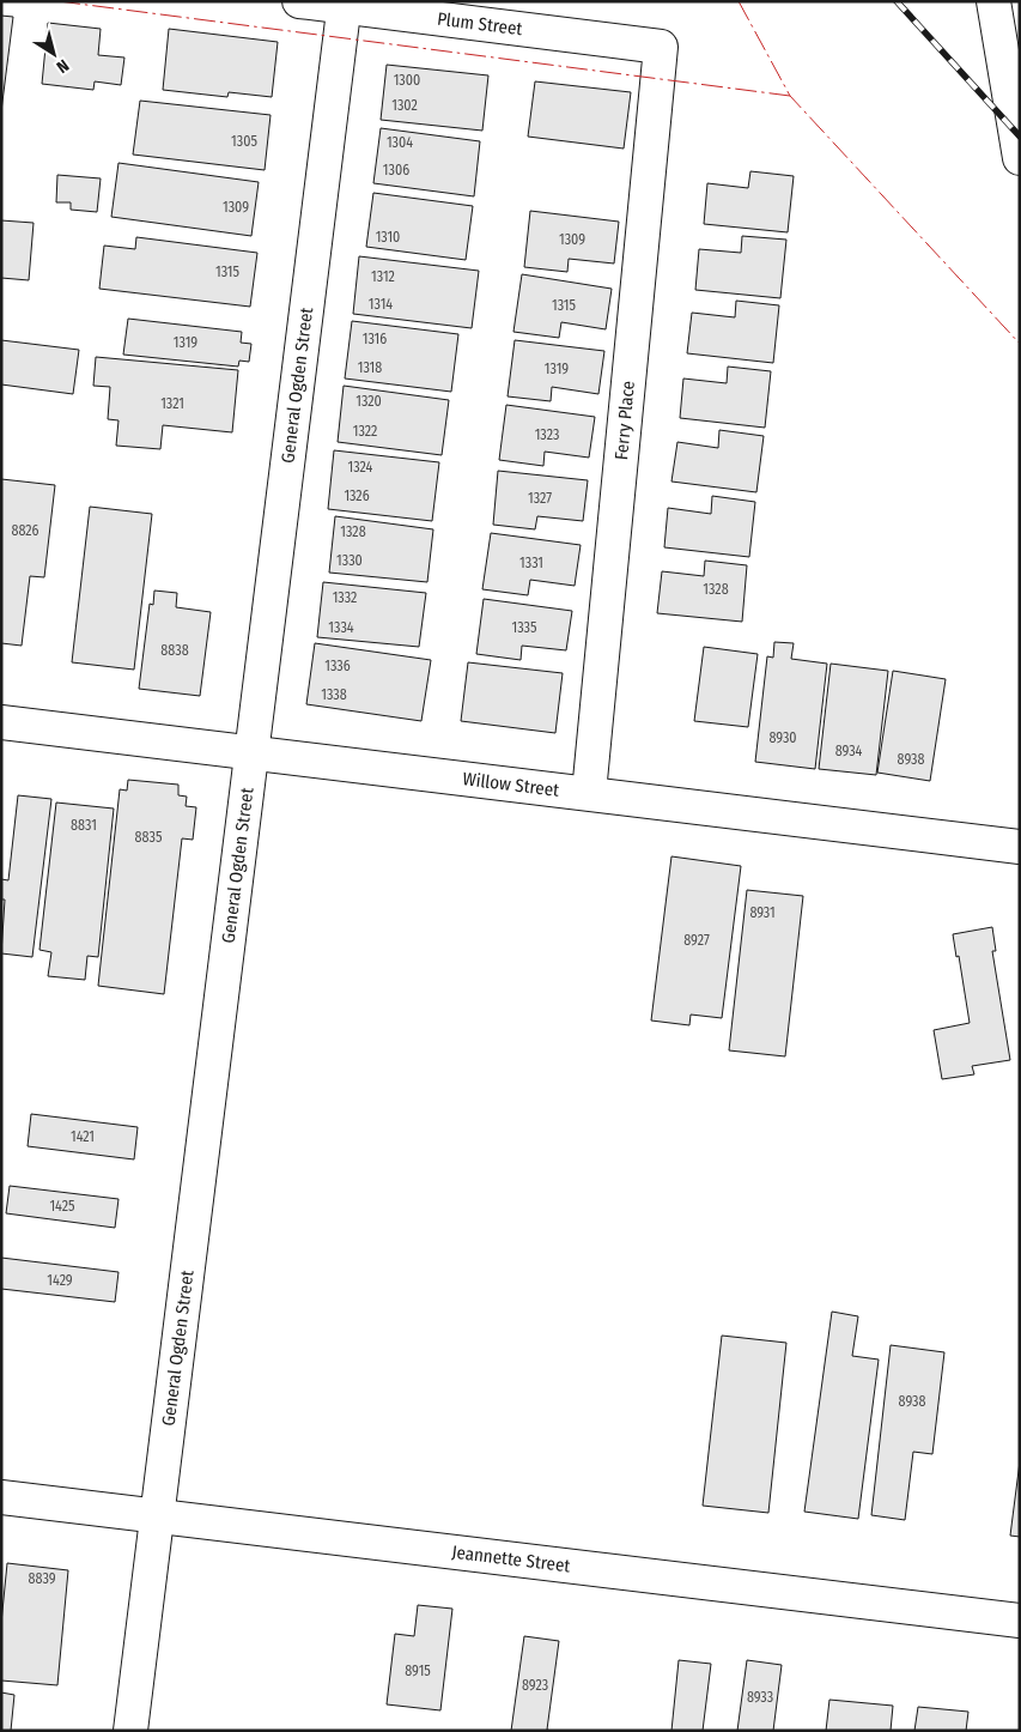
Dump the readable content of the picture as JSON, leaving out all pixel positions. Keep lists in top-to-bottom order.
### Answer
{
  "streets": {
    "street": [
      "Plum Street",
      "General Ogden Street",
      "Ferry Place",
      "Willow Street",
      "Jeannette Street"
    ]
  },
  "crossings": [
    ["Plum Street", "General Ogden Street"],
    ["Plum Street", "Ferry Place"],
    ["General Ogden Street", "Willow Street"],
    ["General Ogden Street", "Jeannette Street"],
    ["Ferry Place", "Willow Street"]
  ],
  "house_numbers": [
    "1300",
    "1302",
    "1305",
    "1304",
    "1306",
    "1309",
    "1310",
    "1309",
    "1315",
    "1312",
    "1314",
    "1315",
    "1316",
    "1319",
    "1318",
    "1319",
    "1320",
    "1321",
    "1322",
    "1323",
    "1324",
    "1326",
    "1327",
    "8826",
    "1328",
    "1330",
    "1331",
    "1328",
    "1332",
    "1334",
    "1335",
    "8838",
    "1336",
    "1338",
    "8930",
    "8934",
    "8938",
    "8831",
    "8835",
    "8931",
    "8927",
    "1421",
    "1425",
    "1429",
    "8938",
    "8839",
    "8915",
    "8923",
    "8933"
  ],
  "north": "bottom right"
}
